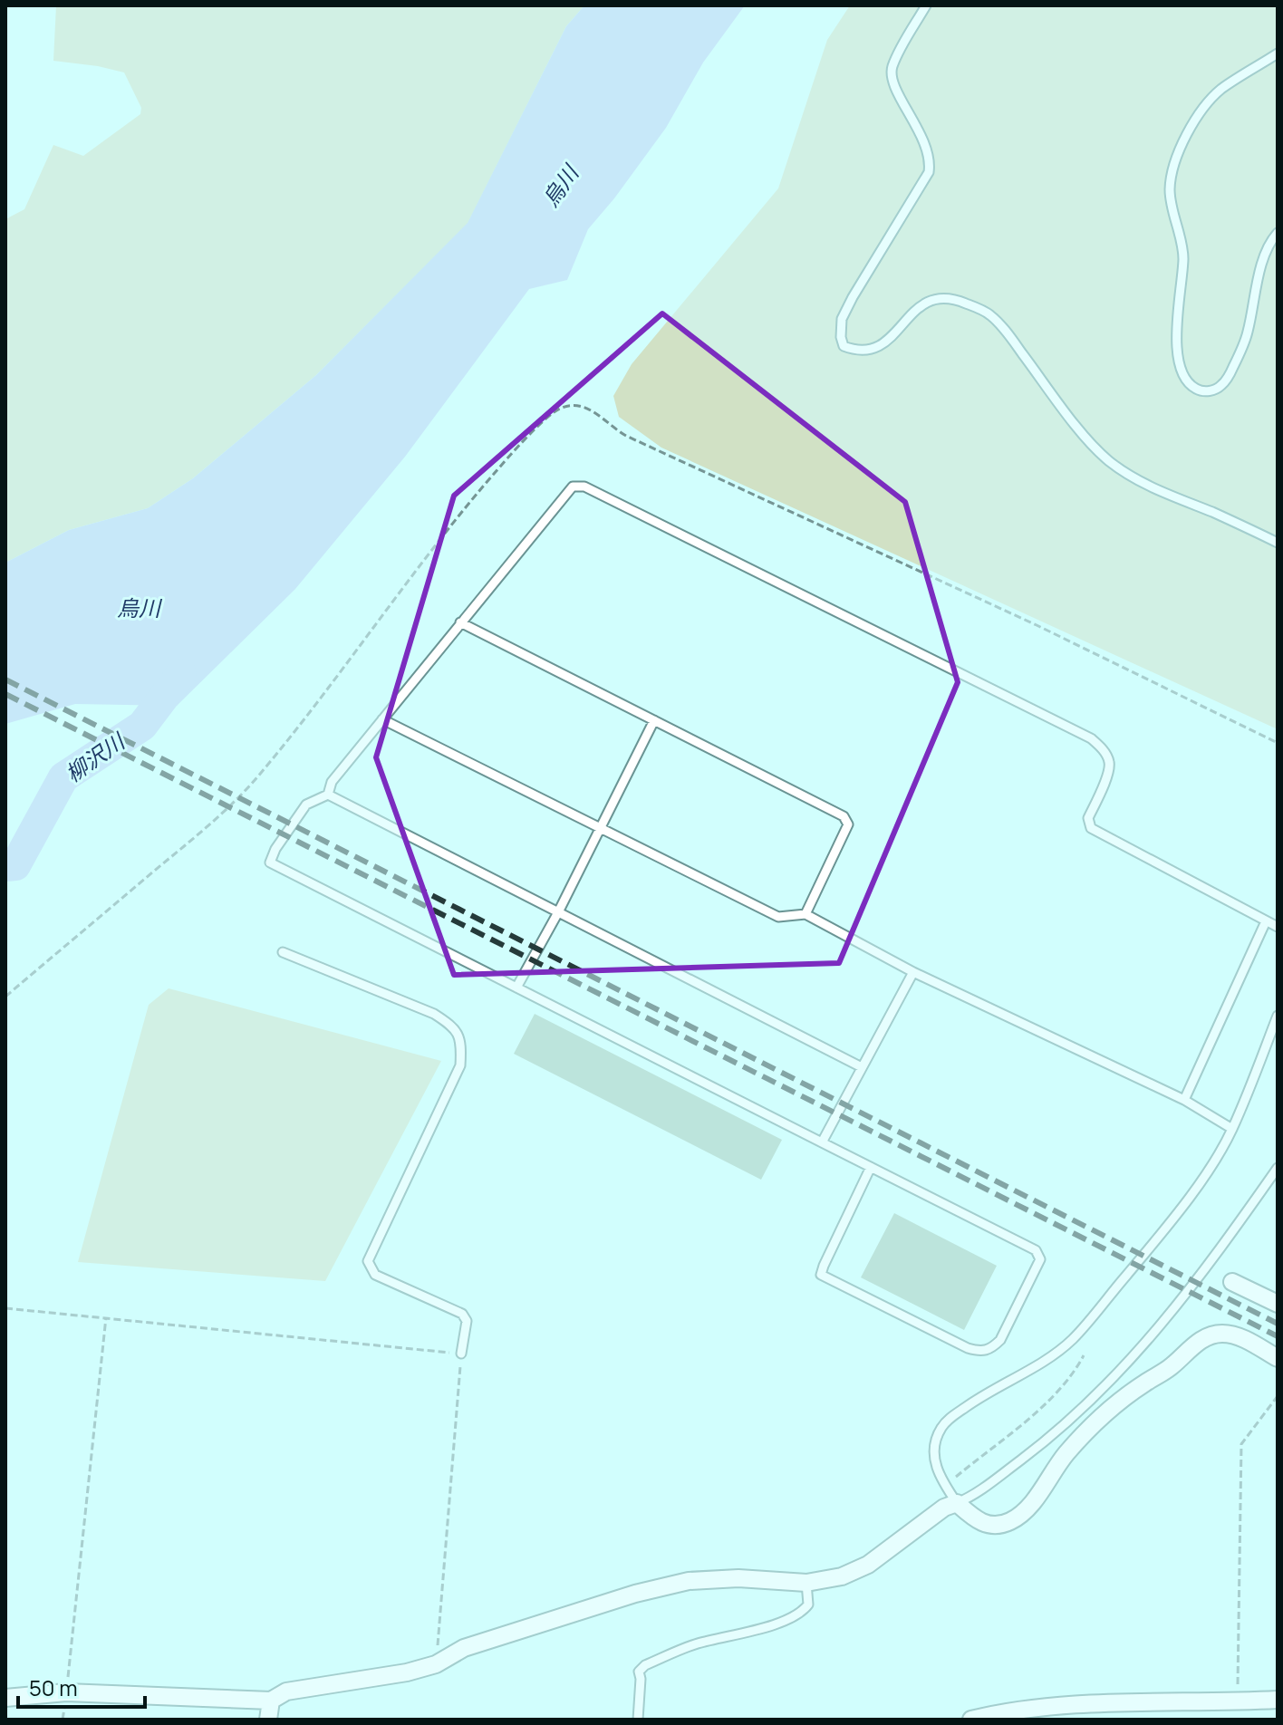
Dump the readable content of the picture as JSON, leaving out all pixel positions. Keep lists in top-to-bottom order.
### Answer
{
  "water": ["烏川", "柳沢川"],
  "scale_bar": "50 m"
}
